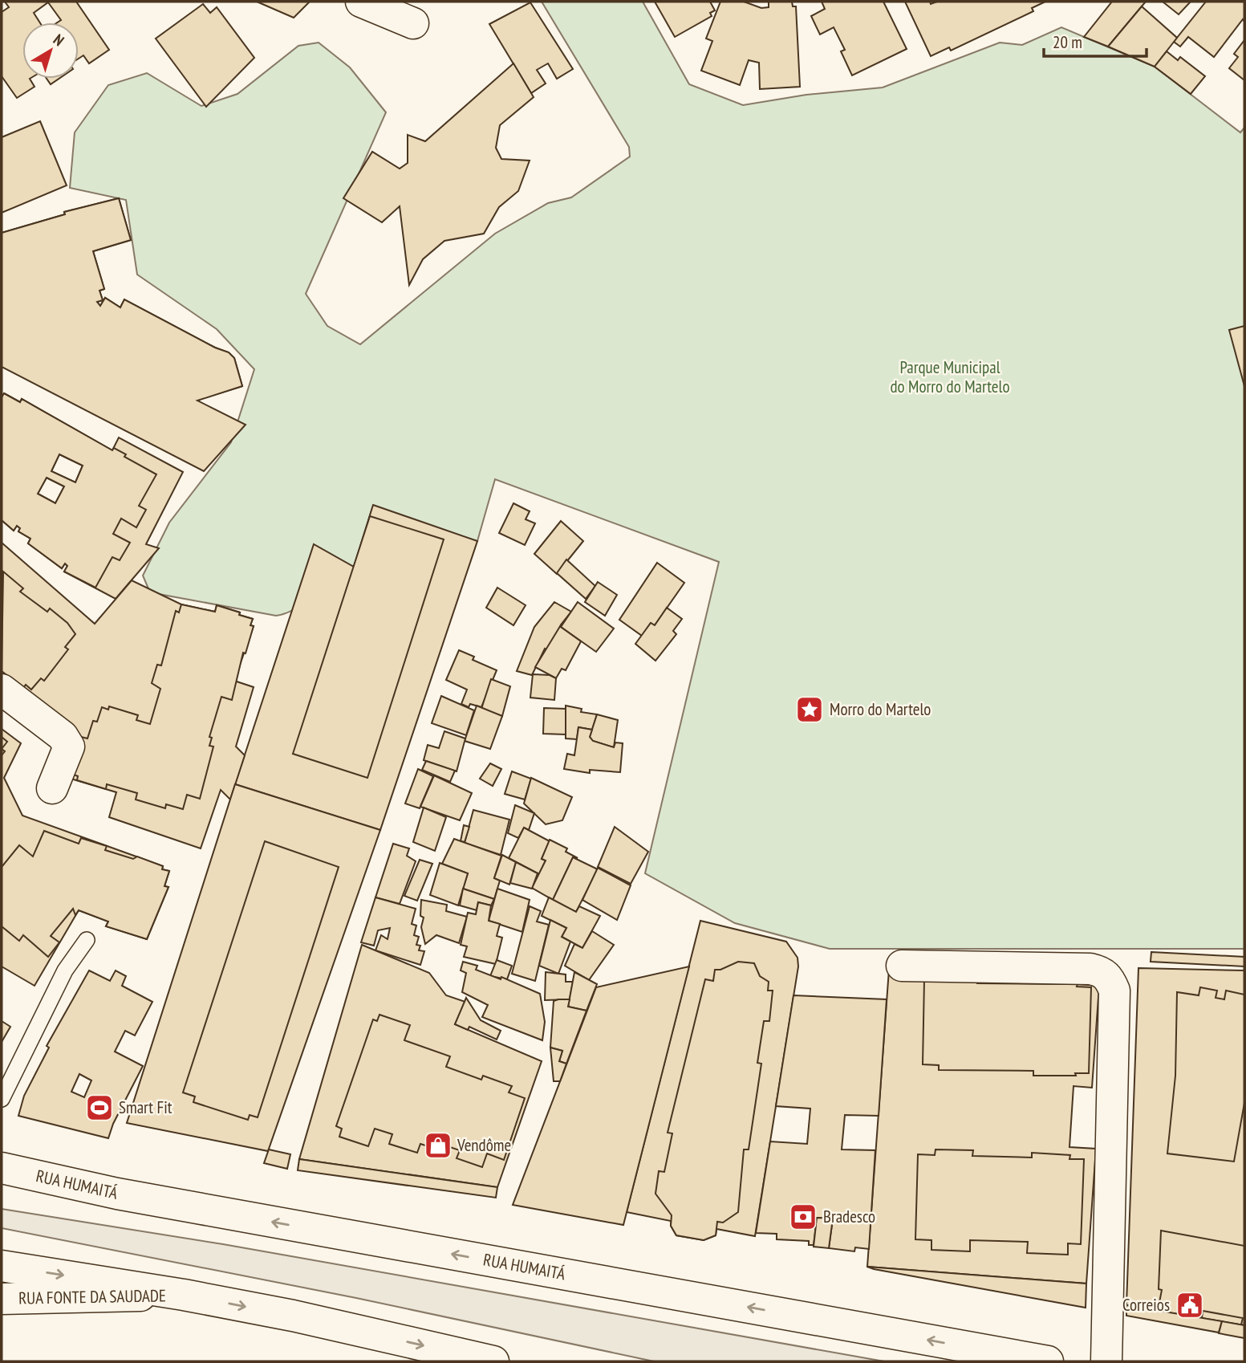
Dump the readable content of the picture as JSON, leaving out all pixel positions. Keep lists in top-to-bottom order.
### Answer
{
  "streets": {
    "main road": ["RUA HUMAITÁ", "RUA FONTE DA SAUDADE"]
  },
  "parks": ["Parque Municipal do Morro do Martelo"],
  "places": {
    "place": ["Morro do Martelo"],
    "sports": ["Smart Fit"],
    "shop": ["Vendôme"],
    "bank": ["Bradesco"],
    "public building": ["Correios"]
  },
  "scale_bar": "20 m",
  "north": "top right"
}
